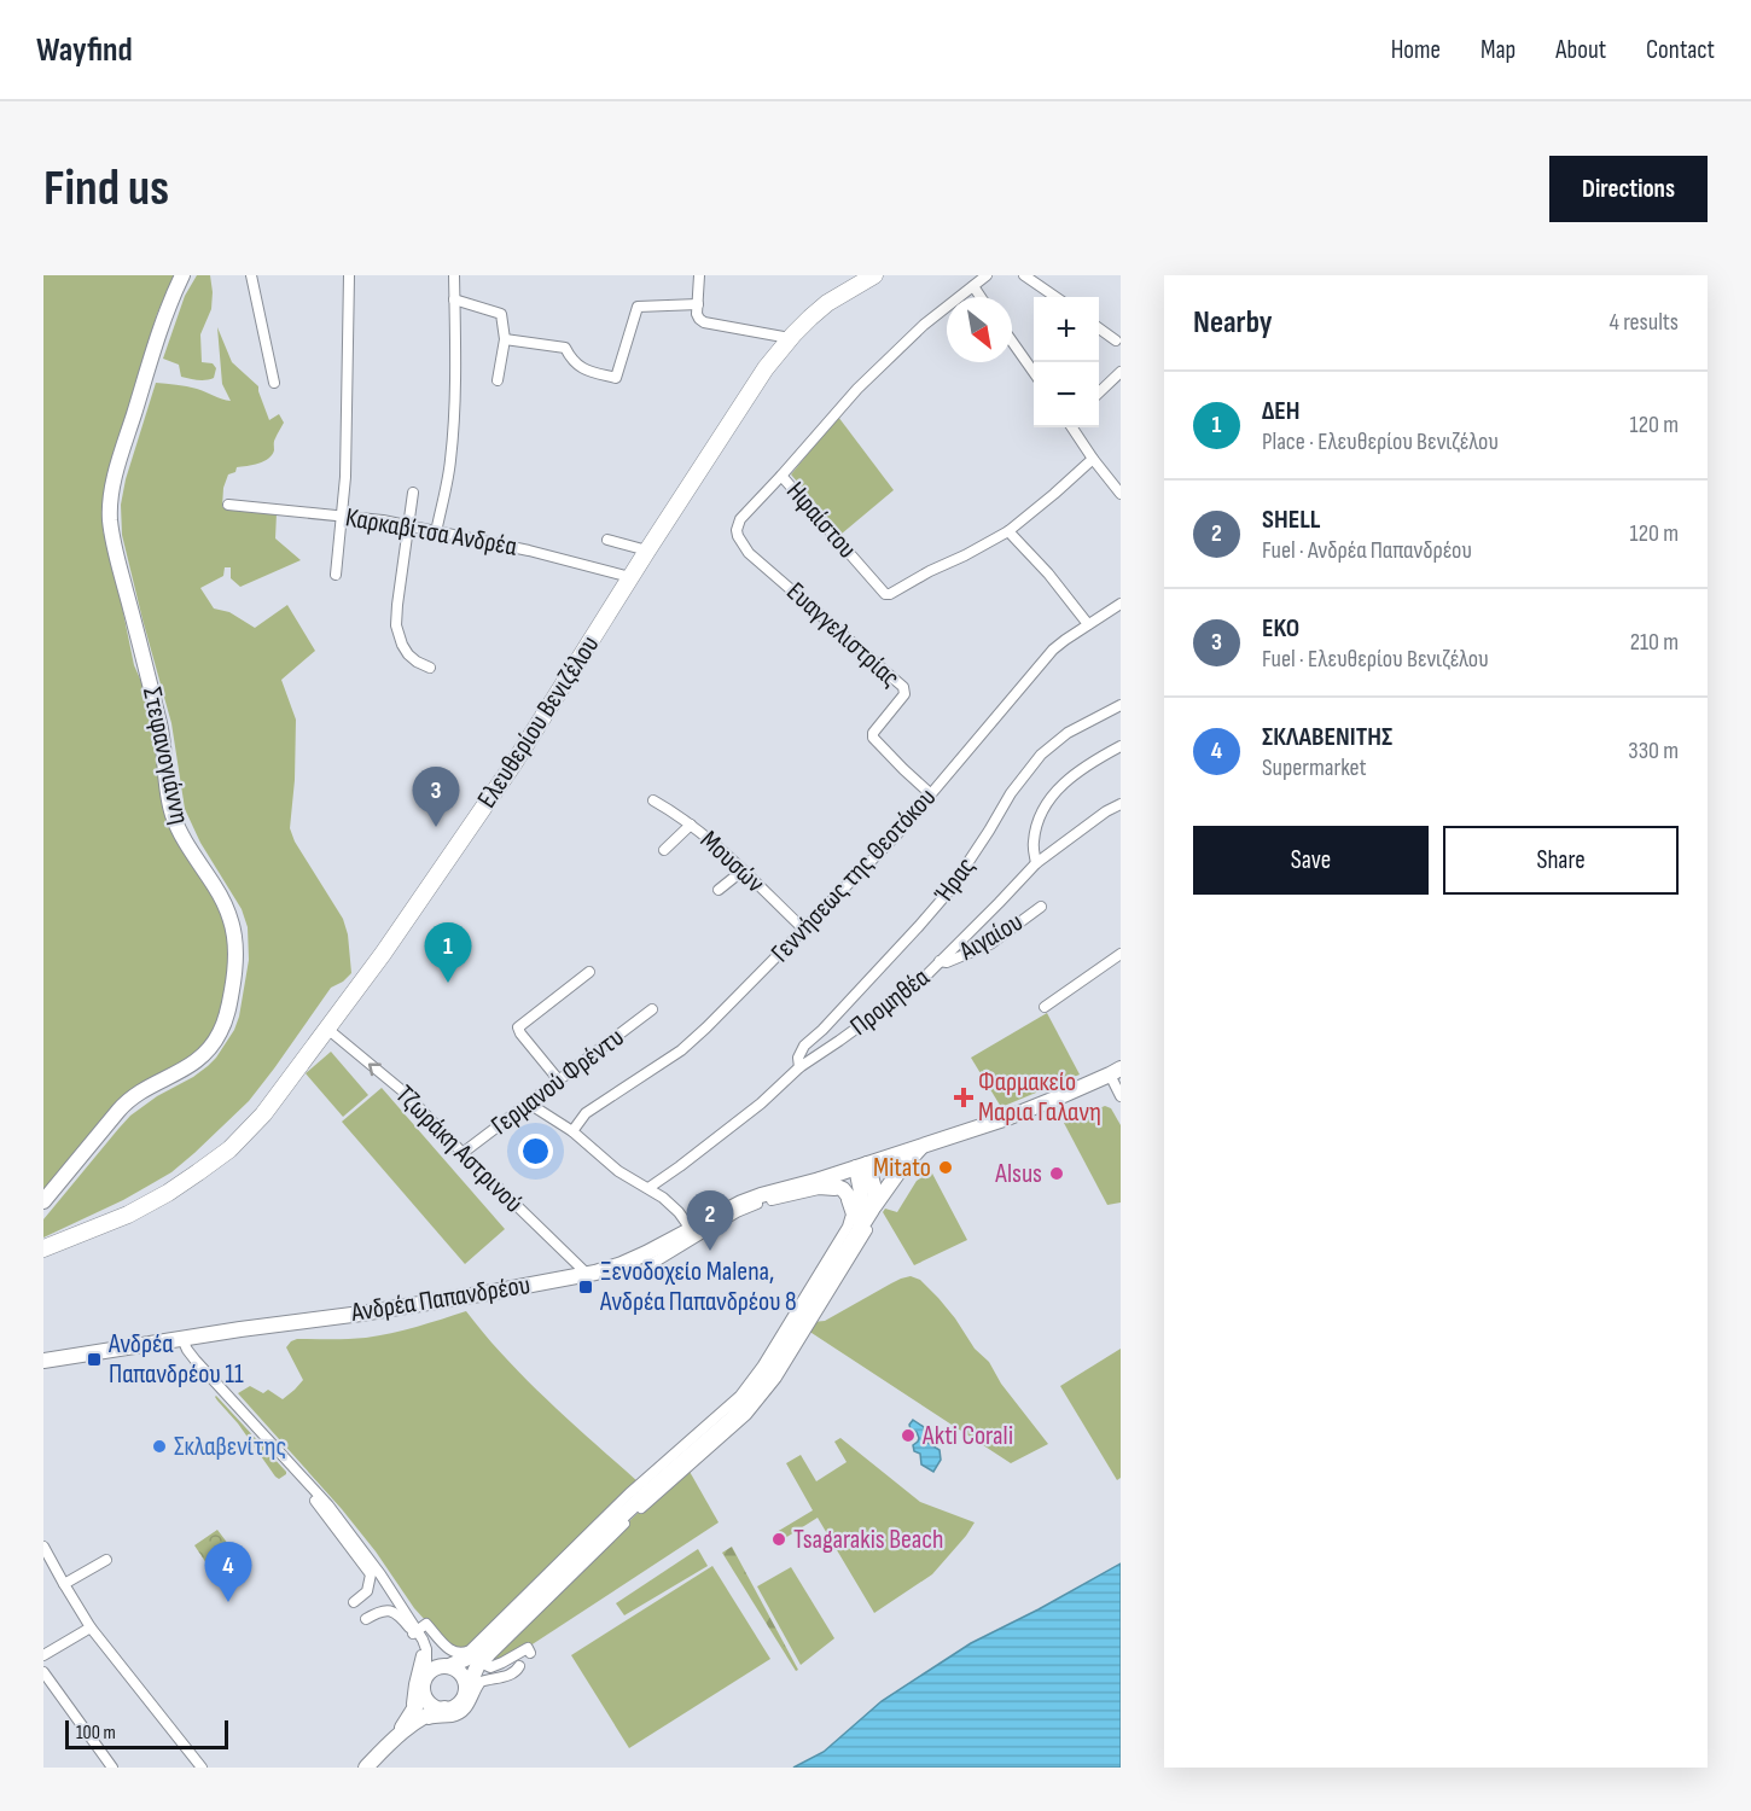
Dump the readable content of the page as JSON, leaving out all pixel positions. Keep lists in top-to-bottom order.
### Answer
{
  "streets": {
    "main road": ["Ελευθερίου Βενιζέλου"],
    "street": [
      "Ηφαίστου",
      "Καρκαβίτσα Ανδρέα",
      "Ευαγγελιστρίας",
      "Στεφανογιάννη",
      "Μουσών",
      "Γεννήσεως της Θεοτόκου",
      "Ήρας",
      "Αιγαίου",
      "Προμηθέα",
      "Γερμανού Φρέντυ",
      "Τζωράκη Αστρινού",
      "Ανδρέα Παπανδρέου"
    ]
  },
  "crossings": [
    ["Ηφαίστου", "Ευαγγελιστρίας"],
    ["Καρκαβίτσα Ανδρέα", "Ελευθερίου Βενιζέλου"],
    ["Ευαγγελιστρίας", "Γεννήσεως της Θεοτόκου"],
    ["Ελευθερίου Βενιζέλου", "Τζωράκη Αστρινού"],
    ["Μουσών", "Γεννήσεως της Θεοτόκου"],
    ["Ήρας", "Προμηθέα"],
    ["Αιγαίου", "Προμηθέα"],
    ["Γερμανού Φρέντυ", "Τζωράκη Αστρινού"],
    ["Τζωράκη Αστρινού", "Ανδρέα Παπανδρέου"]
  ],
  "one_way": ["Τζωράκη Αστρινού"],
  "places": {
    "health": ["Φαρμακείο Μαρια Γαλανη"],
    "other": [
      "Mitato",
      "Alsus",
      "Akti Corali",
      "Σκλαβενίτης",
      "Tsagarakis Beach"
    ],
    "transit": ["Ξενοδοχείο Malena, Ανδρέα Παπανδρέου 8", "Ανδρέα Παπανδρέου 11"]
  },
  "scale_bar": "100 m",
  "north": "bottom right",
  "page": {
    "header": "Wayfind",
    "nav": [
      "Home",
      "Map",
      "About",
      "Contact"
    ],
    "buttons": [
      "Directions",
      ["Save", "Share"]
    ],
    "title": "Find us",
    "heading": ["Nearby", "4 results"],
    "map_buttons": ["+", "−"],
    "list": [
      {
        "mark": "1",
        "name": "ΔΕΗ",
        "note": "Place · Ελευθερίου Βενιζέλου",
        "value": "120 m"
      },
      {
        "mark": "2",
        "name": "SHELL",
        "note": "Fuel · Ανδρέα Παπανδρέου",
        "value": "120 m"
      },
      {
        "mark": "3",
        "name": "EKO",
        "note": "Fuel · Ελευθερίου Βενιζέλου",
        "value": "210 m"
      },
      {
        "mark": "4",
        "name": "ΣΚΛΑΒΕΝΙΤΗΣ",
        "note": "Supermarket",
        "value": "330 m"
      }
    ],
    "pins": [
      "3",
      "1",
      "2",
      "4"
    ],
    "scale": "100 m"
  }
}
